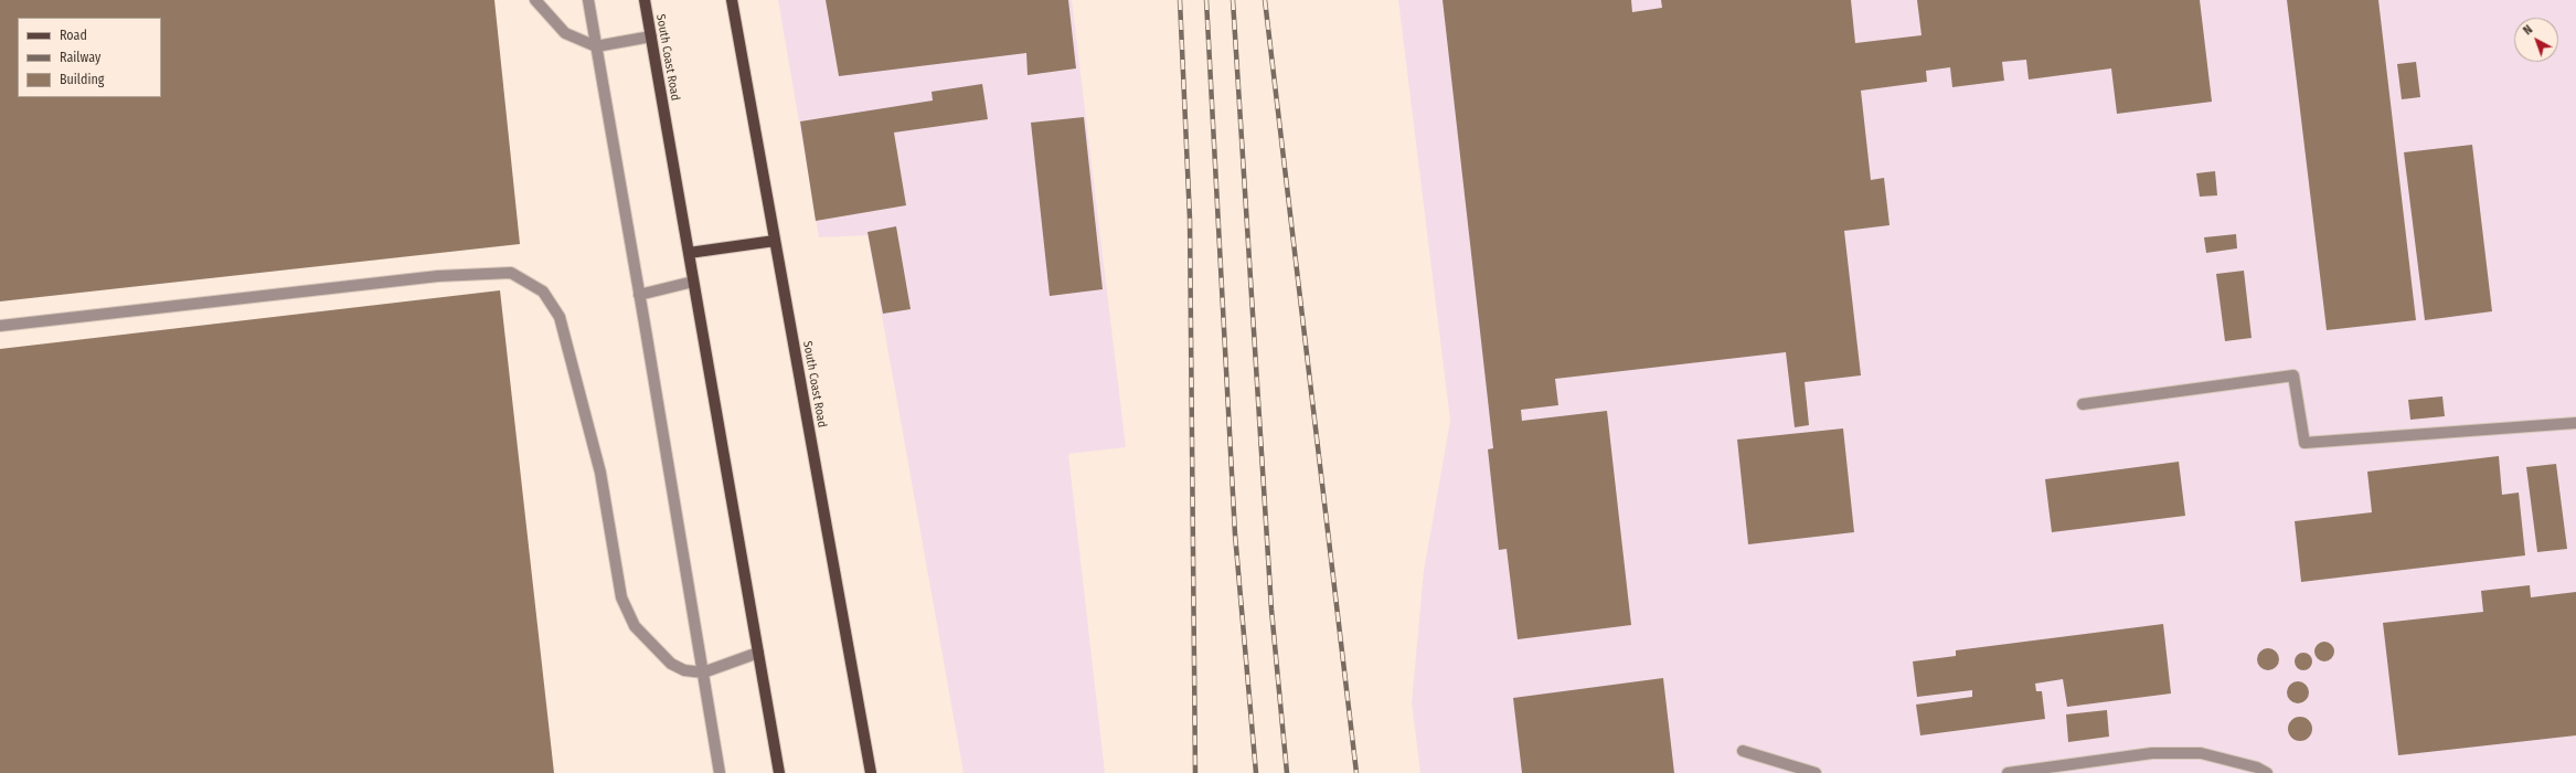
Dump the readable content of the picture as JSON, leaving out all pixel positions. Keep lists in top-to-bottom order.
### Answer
{
  "streets": {
    "main road": ["South Coast Road"]
  },
  "legend": ["Road", "Railway", "Building"],
  "north": "top left"
}
